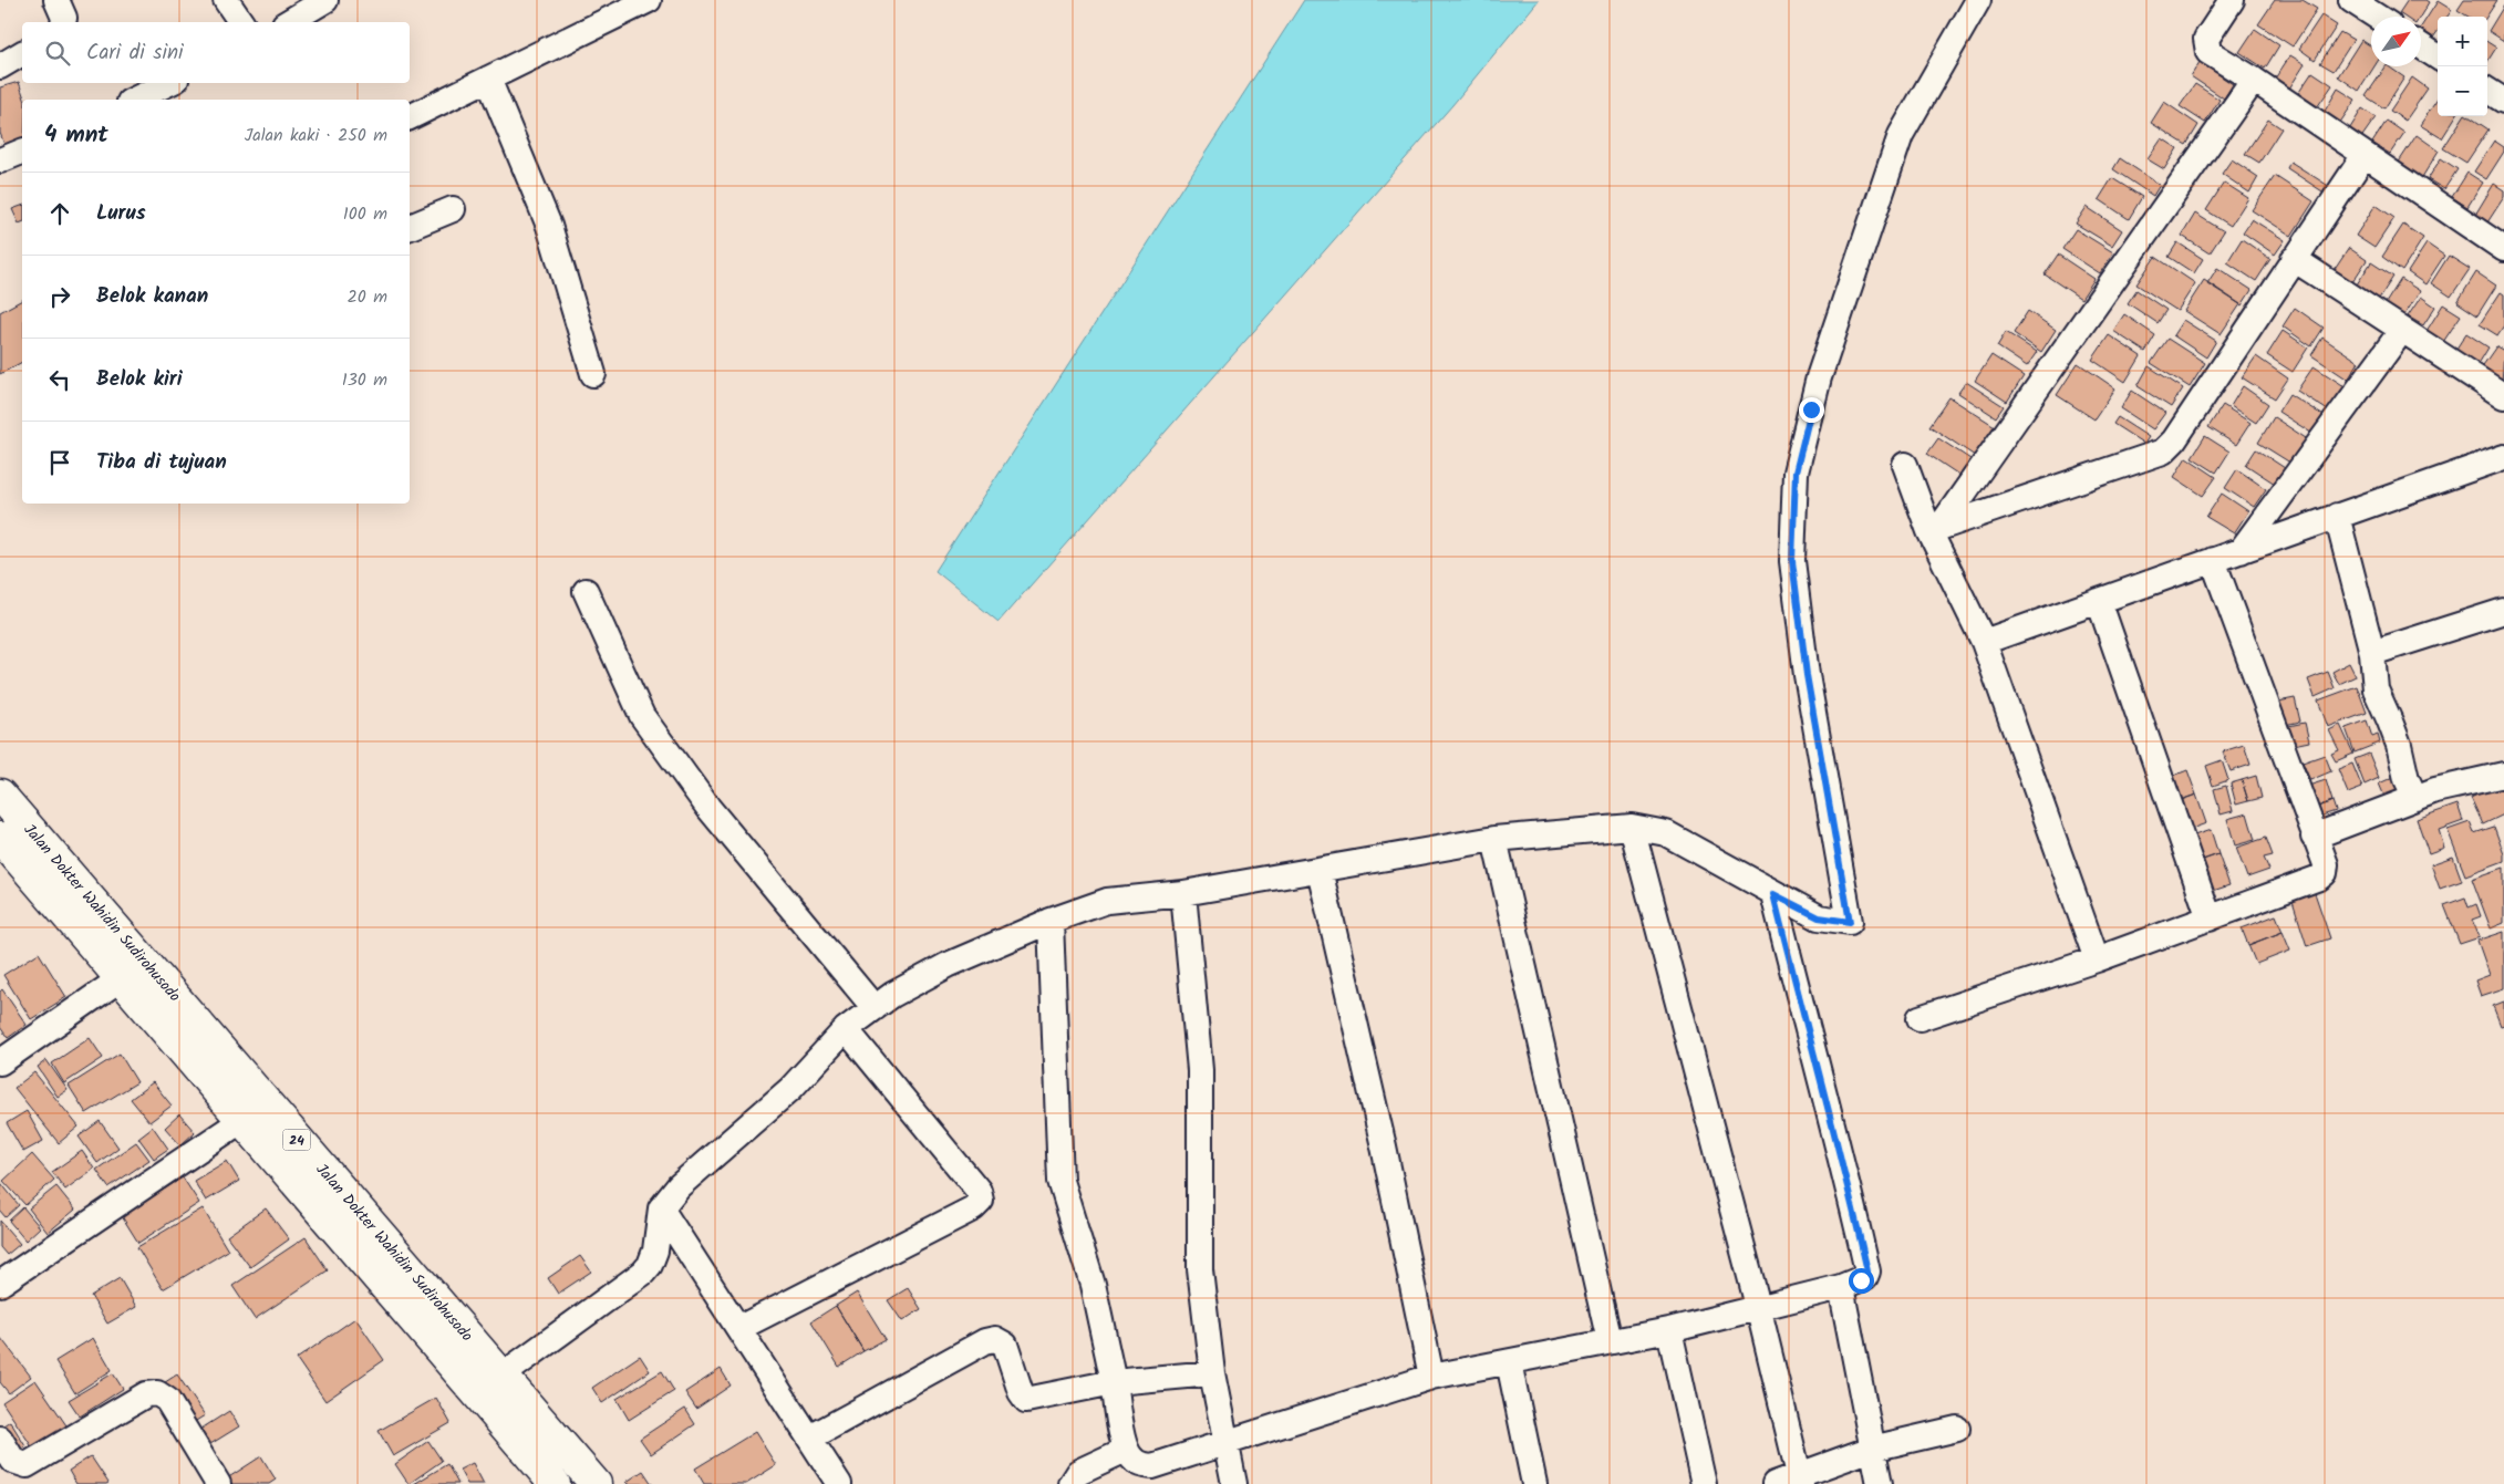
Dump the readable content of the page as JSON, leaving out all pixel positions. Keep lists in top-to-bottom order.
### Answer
{
  "streets": {
    "highway": ["Jalan Dokter Wahidin Sudirohusodo", "24"]
  },
  "north": "top right",
  "page": {
    "map_buttons": ["+", "−"],
    "search": "Cari di sini",
    "heading": ["4 mnt", "Jalan kaki · 250 m"],
    "list": [
      ["Lurus", "100 m"],
      ["Belok kanan", "20 m"],
      ["Belok kiri", "130 m"],
      "Tiba di tujuan"
    ]
  }
}
